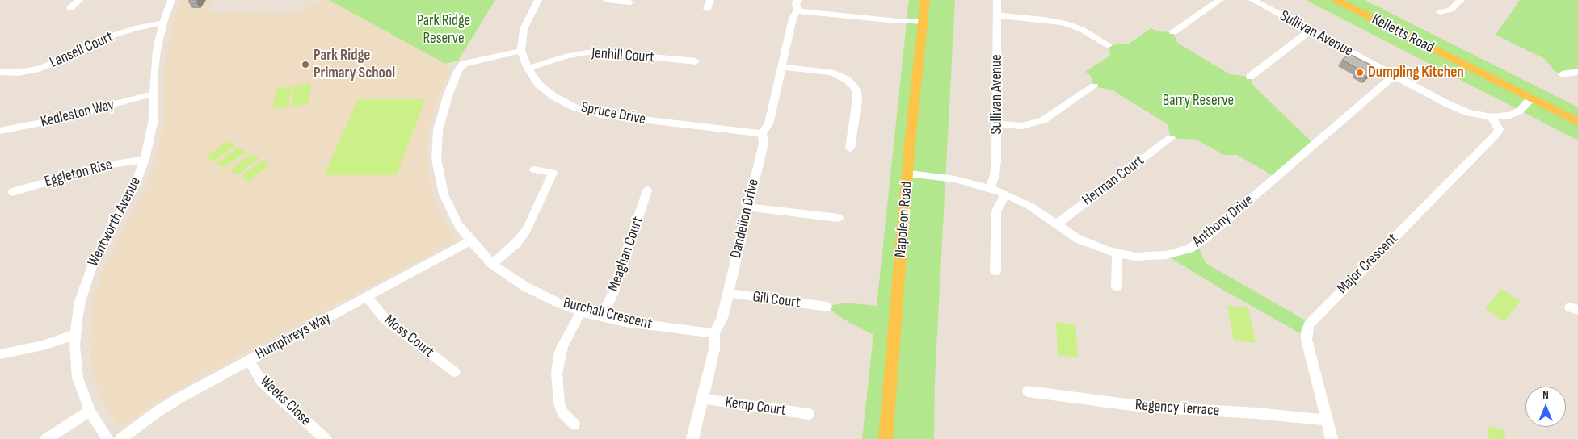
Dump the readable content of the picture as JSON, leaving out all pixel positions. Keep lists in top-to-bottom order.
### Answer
{
  "streets": {
    "main road": ["Kelletts Road", "Napoleon Road"],
    "street": [
      "Sullivan Avenue",
      "Lansell Court",
      "Jenhill Court",
      "Kedleston Way",
      "Spruce Drive",
      "Eggleton Rise",
      "Herman Court",
      "Dandelion Drive",
      "Anthony Drive",
      "Wentworth Avenue",
      "Meaghan Court",
      "Major Crescent",
      "Gill Court",
      "Burchall Crescent",
      "Humphreys Way",
      "Moss Court",
      "Weeks Close",
      "Kemp Court",
      "Regency Terrace"
    ]
  },
  "crossings": [
    ["Sullivan Avenue", "Kelletts Road"],
    ["Sullivan Avenue", "Anthony Drive"],
    ["Sullivan Avenue", "Major Crescent"],
    ["Lansell Court", "Wentworth Avenue"],
    ["Jenhill Court", "Spruce Drive"],
    ["Kedleston Way", "Wentworth Avenue"],
    ["Spruce Drive", "Dandelion Drive"],
    ["Spruce Drive", "Burchall Crescent"],
    ["Eggleton Rise", "Wentworth Avenue"],
    ["Herman Court", "Anthony Drive"],
    ["Dandelion Drive", "Gill Court"],
    ["Dandelion Drive", "Burchall Crescent"],
    ["Dandelion Drive", "Kemp Court"],
    ["Napoleon Road", "Anthony Drive"],
    ["Meaghan Court", "Burchall Crescent"],
    ["Major Crescent", "Regency Terrace"],
    ["Burchall Crescent", "Humphreys Way"],
    ["Humphreys Way", "Moss Court"],
    ["Humphreys Way", "Weeks Close"]
  ],
  "parks": ["Park Ridge Reserve", "Barry Reserve"],
  "places": ["Park Ridge Primary School", "Dumpling Kitchen"],
  "north": "top"
}
